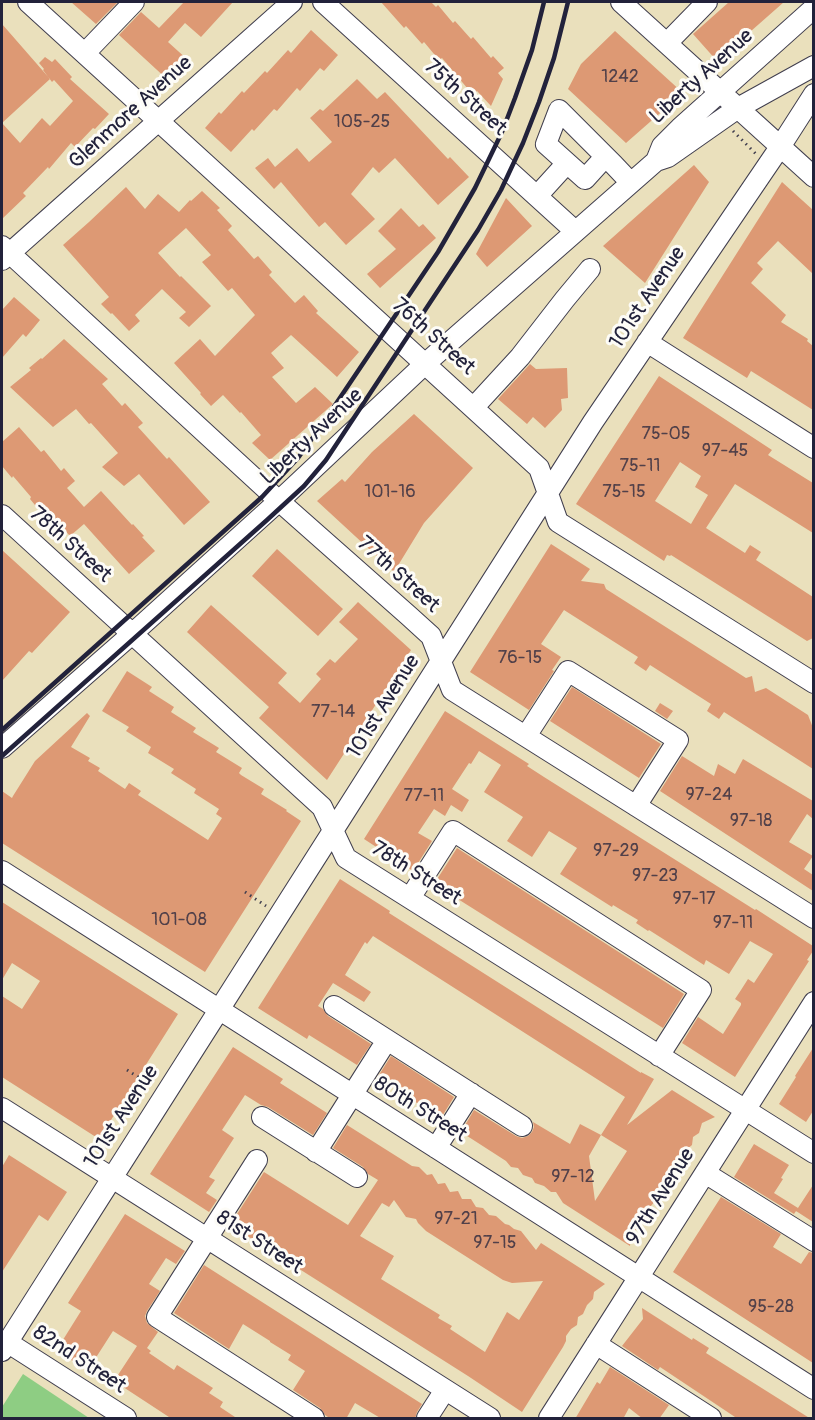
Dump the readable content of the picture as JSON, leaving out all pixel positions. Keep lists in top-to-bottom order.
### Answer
{
  "streets": {
    "street": [
      "Liberty Avenue",
      "75th Street",
      "Glenmore Avenue",
      "101st Avenue",
      "76th Street",
      "78th Street",
      "77th Street",
      "80th Street",
      "97th Avenue",
      "81st Street",
      "82nd Street"
    ]
  },
  "crossings": [
    ["Liberty Avenue", "75th Street"],
    ["Liberty Avenue", "76th Street"],
    ["Liberty Avenue", "78th Street"],
    ["Liberty Avenue", "77th Street"],
    ["Glenmore Avenue", "76th Street"],
    ["Glenmore Avenue", "77th Street"],
    ["101st Avenue", "76th Street"],
    ["101st Avenue", "78th Street"],
    ["101st Avenue", "77th Street"],
    ["101st Avenue", "80th Street"],
    ["101st Avenue", "81st Street"],
    ["101st Avenue", "82nd Street"],
    ["78th Street", "97th Avenue"],
    ["80th Street", "97th Avenue"]
  ],
  "house_numbers": [
    "1242",
    "105-25",
    "75-05",
    "97-45",
    "75-11",
    "101-16",
    "75-15",
    "76-15",
    "77-14",
    "97-24",
    "77-11",
    "97-18",
    "97-29",
    "97-23",
    "97-17",
    "101-08",
    "97-11",
    "97-12",
    "97-21",
    "97-15",
    "95-28"
  ]
}
